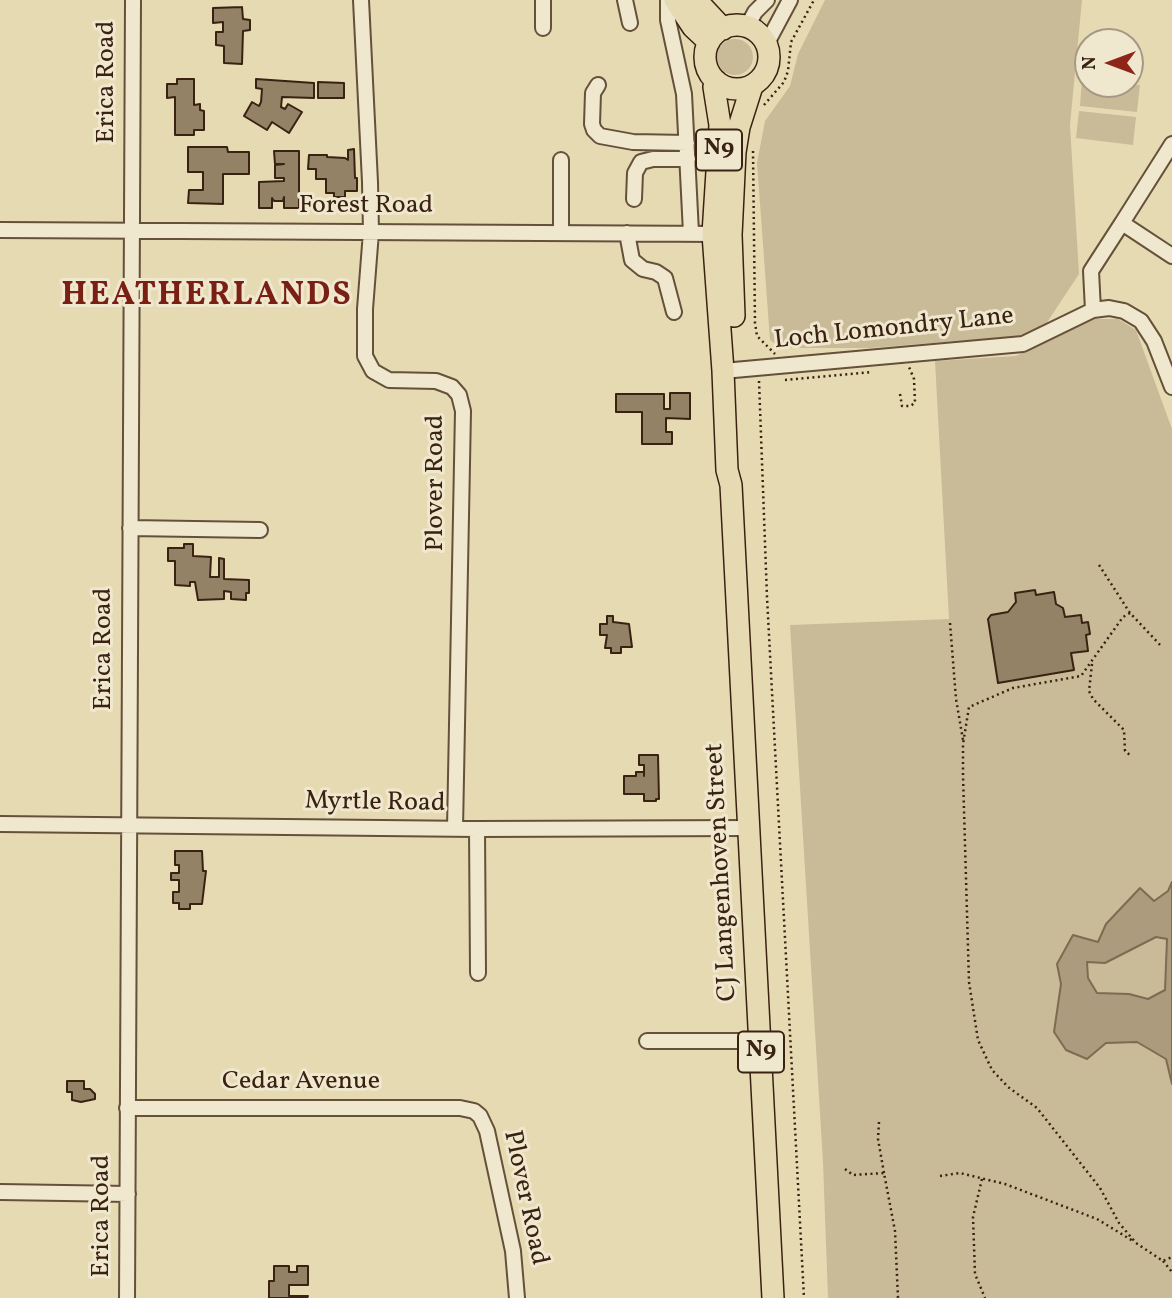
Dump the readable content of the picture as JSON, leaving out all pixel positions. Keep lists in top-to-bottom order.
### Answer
{
  "streets": {
    "highway": ["N9", "CJ Langenhoven Street"],
    "street": [
      "Erica Road",
      "Forest Road",
      "Loch Lomondry Lane",
      "Plover Road",
      "Myrtle Road",
      "Cedar Avenue"
    ]
  },
  "crossings": [
    ["Erica Road", "Forest Road"],
    ["Erica Road", "Myrtle Road"],
    ["Erica Road", "Cedar Avenue"],
    ["N9", "CJ Langenhoven Street"],
    ["Forest Road", "Plover Road"],
    ["Forest Road", "CJ Langenhoven Street"],
    ["Loch Lomondry Lane", "CJ Langenhoven Street"],
    ["Plover Road", "Myrtle Road"],
    ["Plover Road", "Cedar Avenue"],
    ["Myrtle Road", "CJ Langenhoven Street"]
  ],
  "districts": ["HEATHERLANDS"],
  "north": "left"
}
